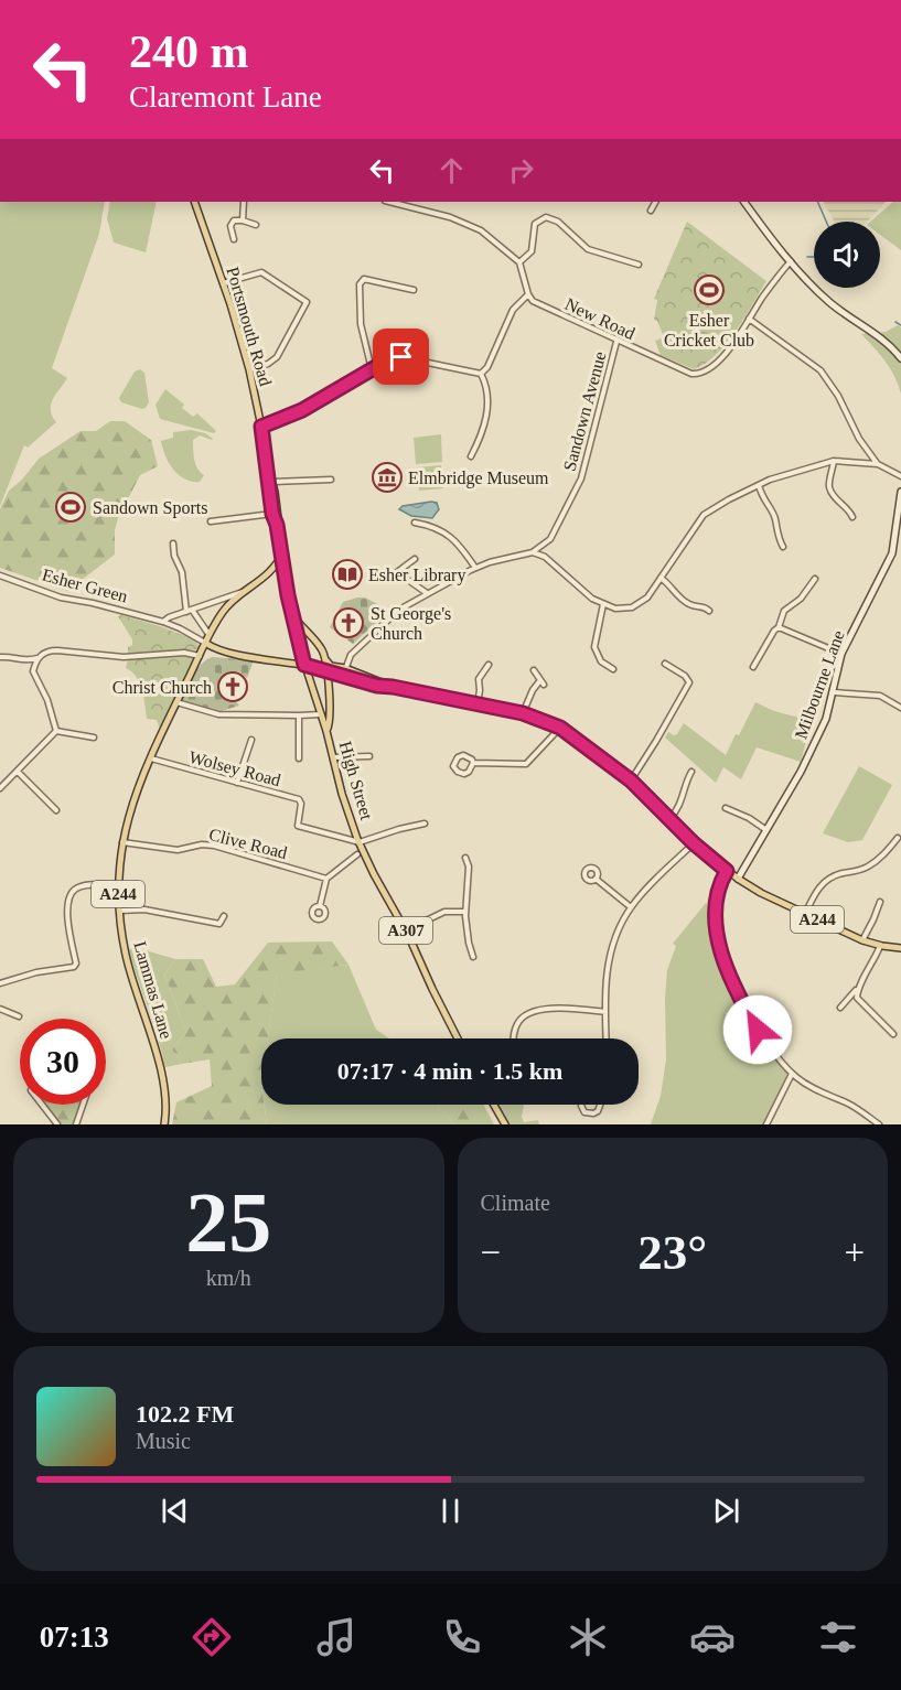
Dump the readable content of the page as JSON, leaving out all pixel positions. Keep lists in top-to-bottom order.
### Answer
{
  "streets": {
    "main road": [
      "Portsmouth Road",
      "High Street",
      "A244",
      "A307",
      "Lammas Lane"
    ],
    "street": [
      "New Road",
      "Sandown Avenue",
      "Esher Green",
      "Milbourne Lane",
      "Wolsey Road",
      "Clive Road"
    ]
  },
  "crossings": [
    ["New Road", "Sandown Avenue"],
    ["Portsmouth Road", "High Street"],
    ["Sandown Avenue", "A244"],
    ["Esher Green", "A244"],
    ["Esher Green", "Lammas Lane"],
    ["Milbourne Lane", "A244"],
    ["Wolsey Road", "High Street"],
    ["Wolsey Road", "A307"],
    ["Wolsey Road", "Lammas Lane"],
    ["High Street", "A244"],
    ["High Street", "A307"],
    ["Clive Road", "Lammas Lane"],
    ["A244", "Lammas Lane"]
  ],
  "places": {
    "sports": ["Esher Cricket Club", "Sandown Sports"],
    "museum": ["Elmbridge Museum"],
    "library": ["Esher Library"],
    "church": ["St George's Church", "Christ Church"]
  },
  "page": {
    "turn": ["240 m", "Claremont Lane"],
    "limit": "30",
    "trip": "07:17 · 4 min · 1.5 km",
    "tile": [
      ["25", "km/h"],
      "Climate"
    ],
    "heat": ["−", "23°", "+"],
    "song": ["102.2 FM", "Music"],
    "tabs": "07:13"
  }
}
